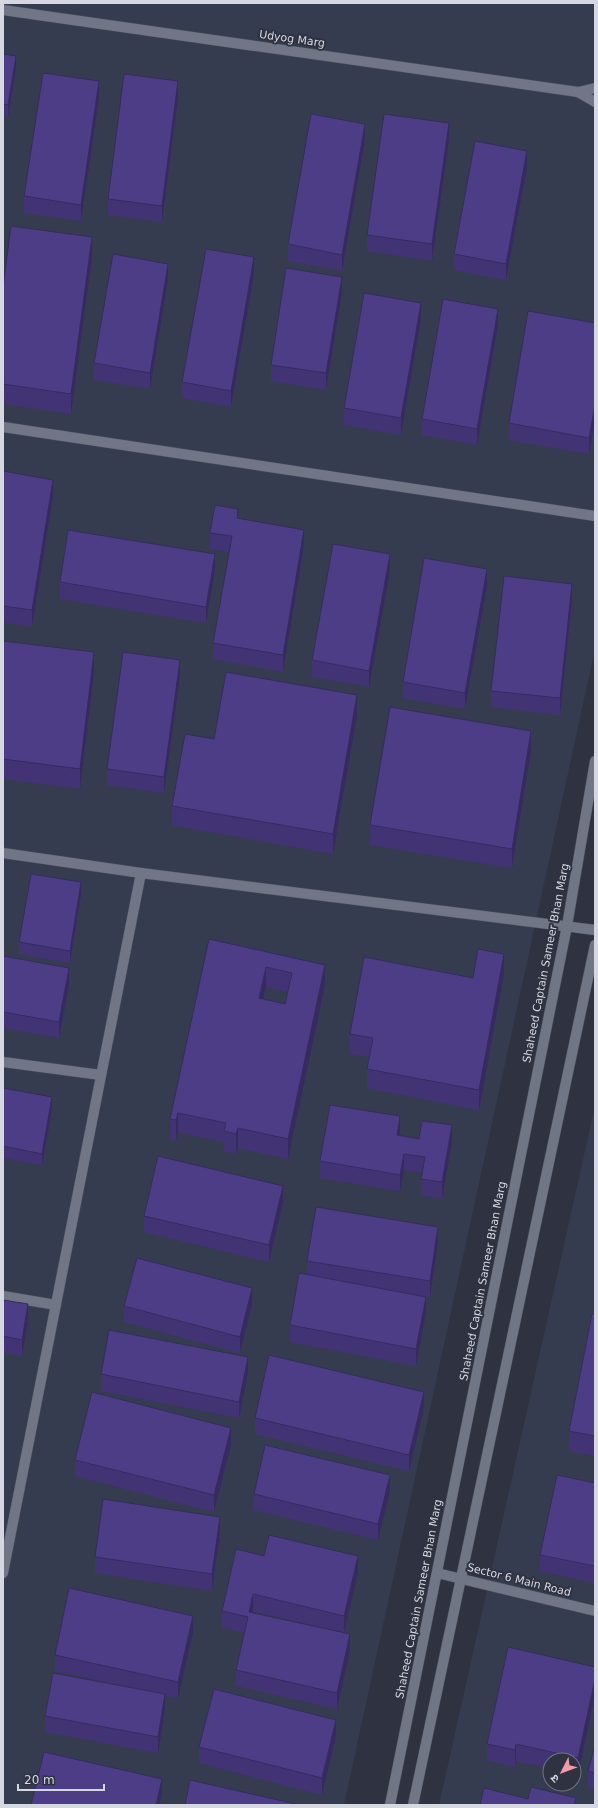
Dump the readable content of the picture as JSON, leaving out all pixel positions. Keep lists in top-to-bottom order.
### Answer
{
  "streets": {
    "street": ["Udyog Marg", "Shaheed Captain Sameer Bhan Marg", "Sector 6 Main Road"]
  },
  "crossings": [
    ["Shaheed Captain Sameer Bhan Marg", "Sector 6 Main Road"]
  ],
  "scale_bar": "20 m",
  "north": "bottom left"
}
